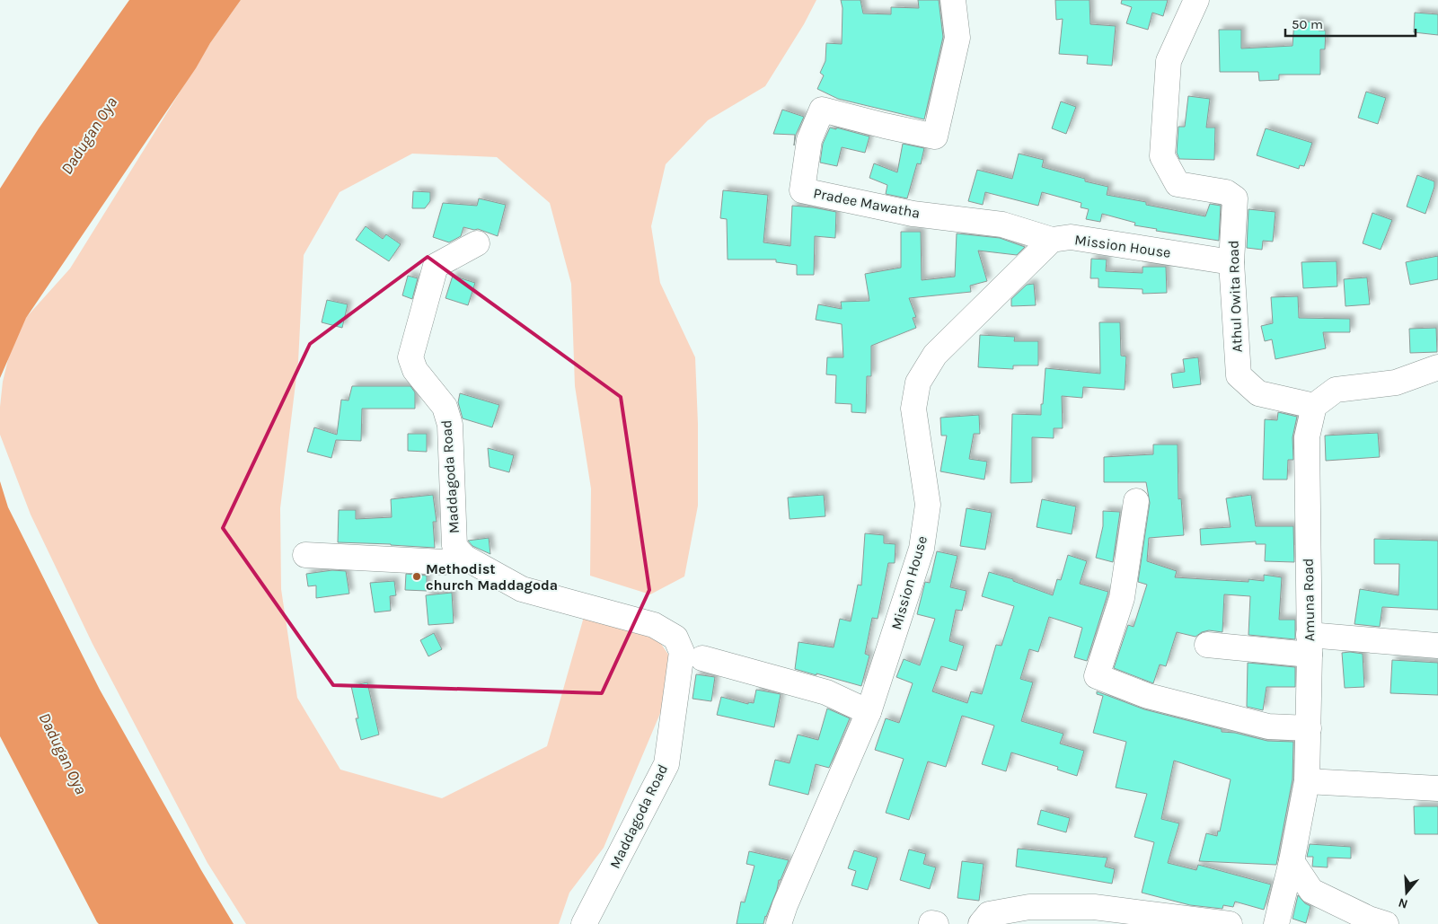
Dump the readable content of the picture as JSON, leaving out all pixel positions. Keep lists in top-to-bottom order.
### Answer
{
  "streets": {
    "street": [
      "Pradee Mawatha",
      "Mission House",
      "Athul Owita Road",
      "Maddagoda Road",
      "Amuna Road"
    ]
  },
  "crossings": [
    ["Pradee Mawatha", "Mission House"],
    ["Mission House", "Athul Owita Road"],
    ["Athul Owita Road", "Amuna Road"]
  ],
  "water": ["Dadugan Oya"],
  "places": ["Methodist church Maddagoda"],
  "scale_bar": "50 m",
  "north": "bottom"
}
